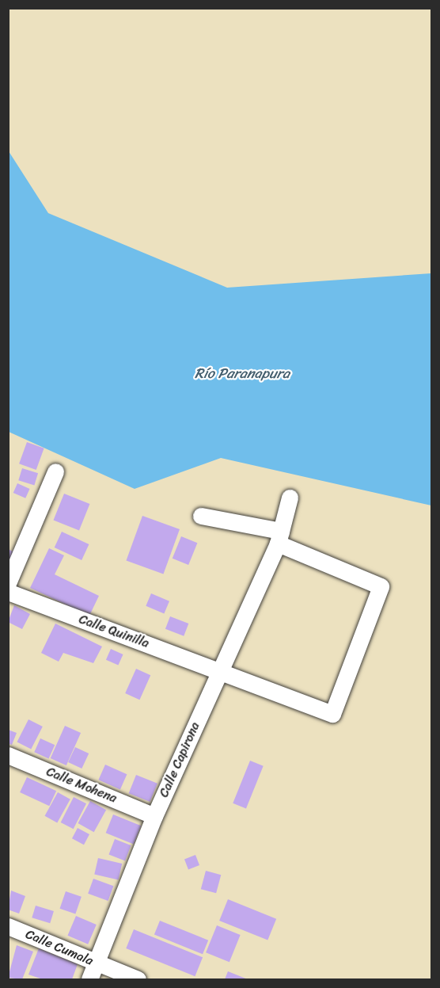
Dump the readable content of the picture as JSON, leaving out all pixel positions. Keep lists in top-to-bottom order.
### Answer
{
  "streets": {
    "street": [
      "Calle Quinilla",
      "Calle Capirona",
      "Calle Mohena",
      "Calle Cumala"
    ]
  },
  "crossings": [
    ["Calle Quinilla", "Calle Capirona"],
    ["Calle Capirona", "Calle Mohena"],
    ["Calle Capirona", "Calle Cumala"]
  ],
  "water": ["Río Paranapura"]
}
